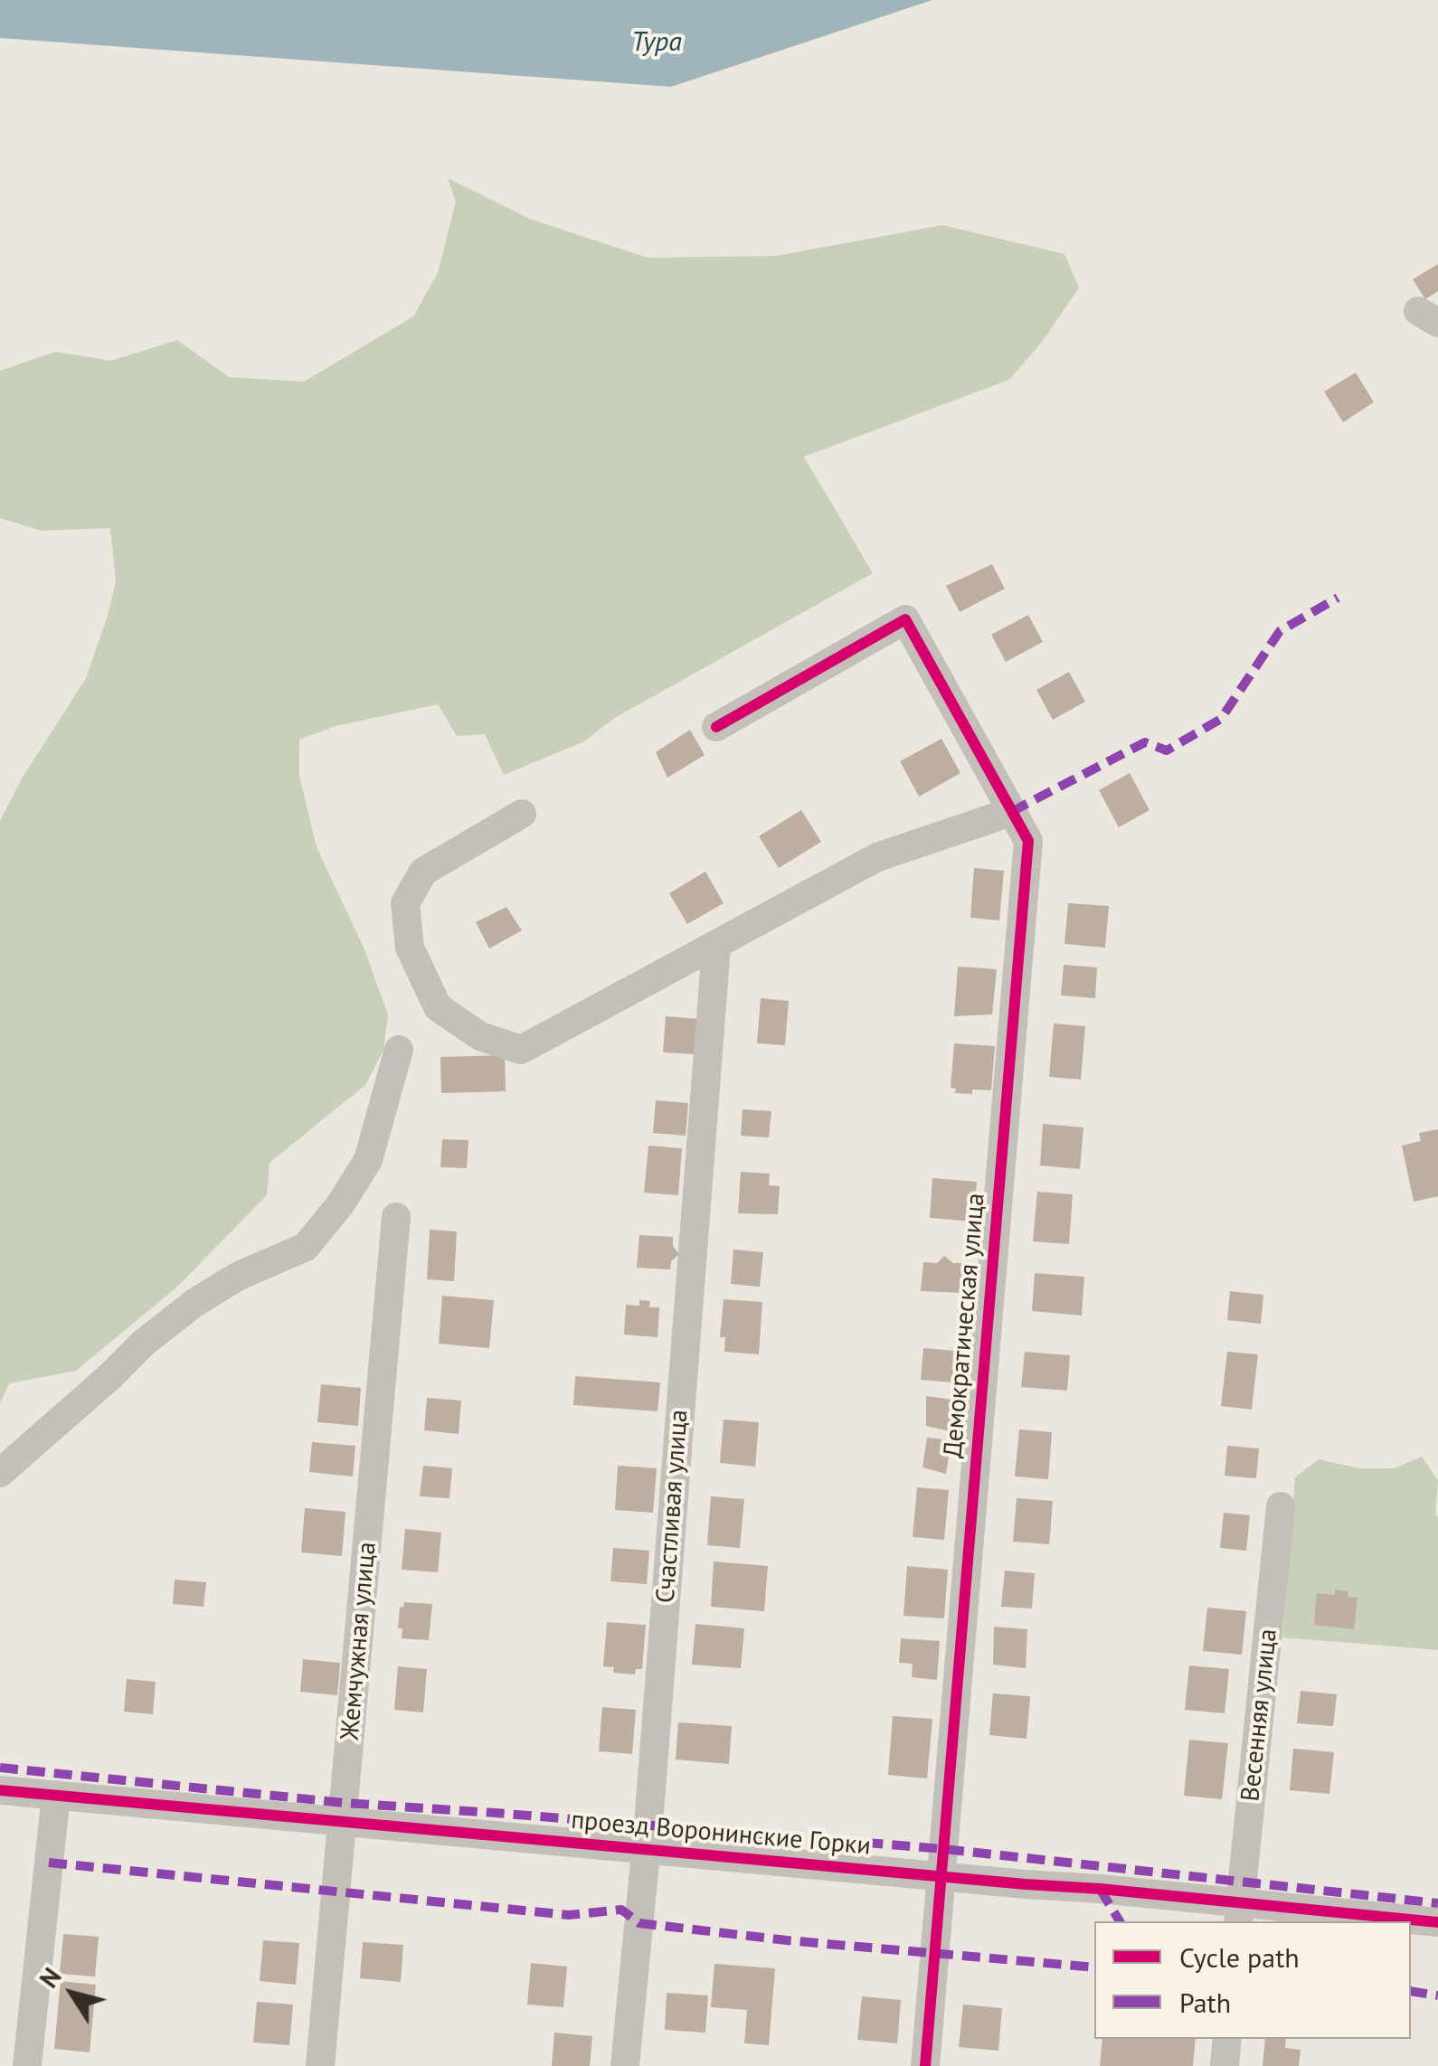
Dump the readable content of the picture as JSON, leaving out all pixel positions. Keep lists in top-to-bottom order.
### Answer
{
  "streets": {
    "street": [
      "Демократическая улица",
      "Счастливая улица",
      "Жемчужная улица",
      "Весенняя улица",
      "проезд Воронинские Горки"
    ]
  },
  "crossings": [
    ["Демократическая улица", "проезд Воронинские Горки"],
    ["Счастливая улица", "проезд Воронинские Горки"],
    ["Жемчужная улица", "проезд Воронинские Горки"],
    ["Весенняя улица", "проезд Воронинские Горки"]
  ],
  "water": ["Тура"],
  "legend": ["Cycle path", "Path"],
  "north": "top left"
}
